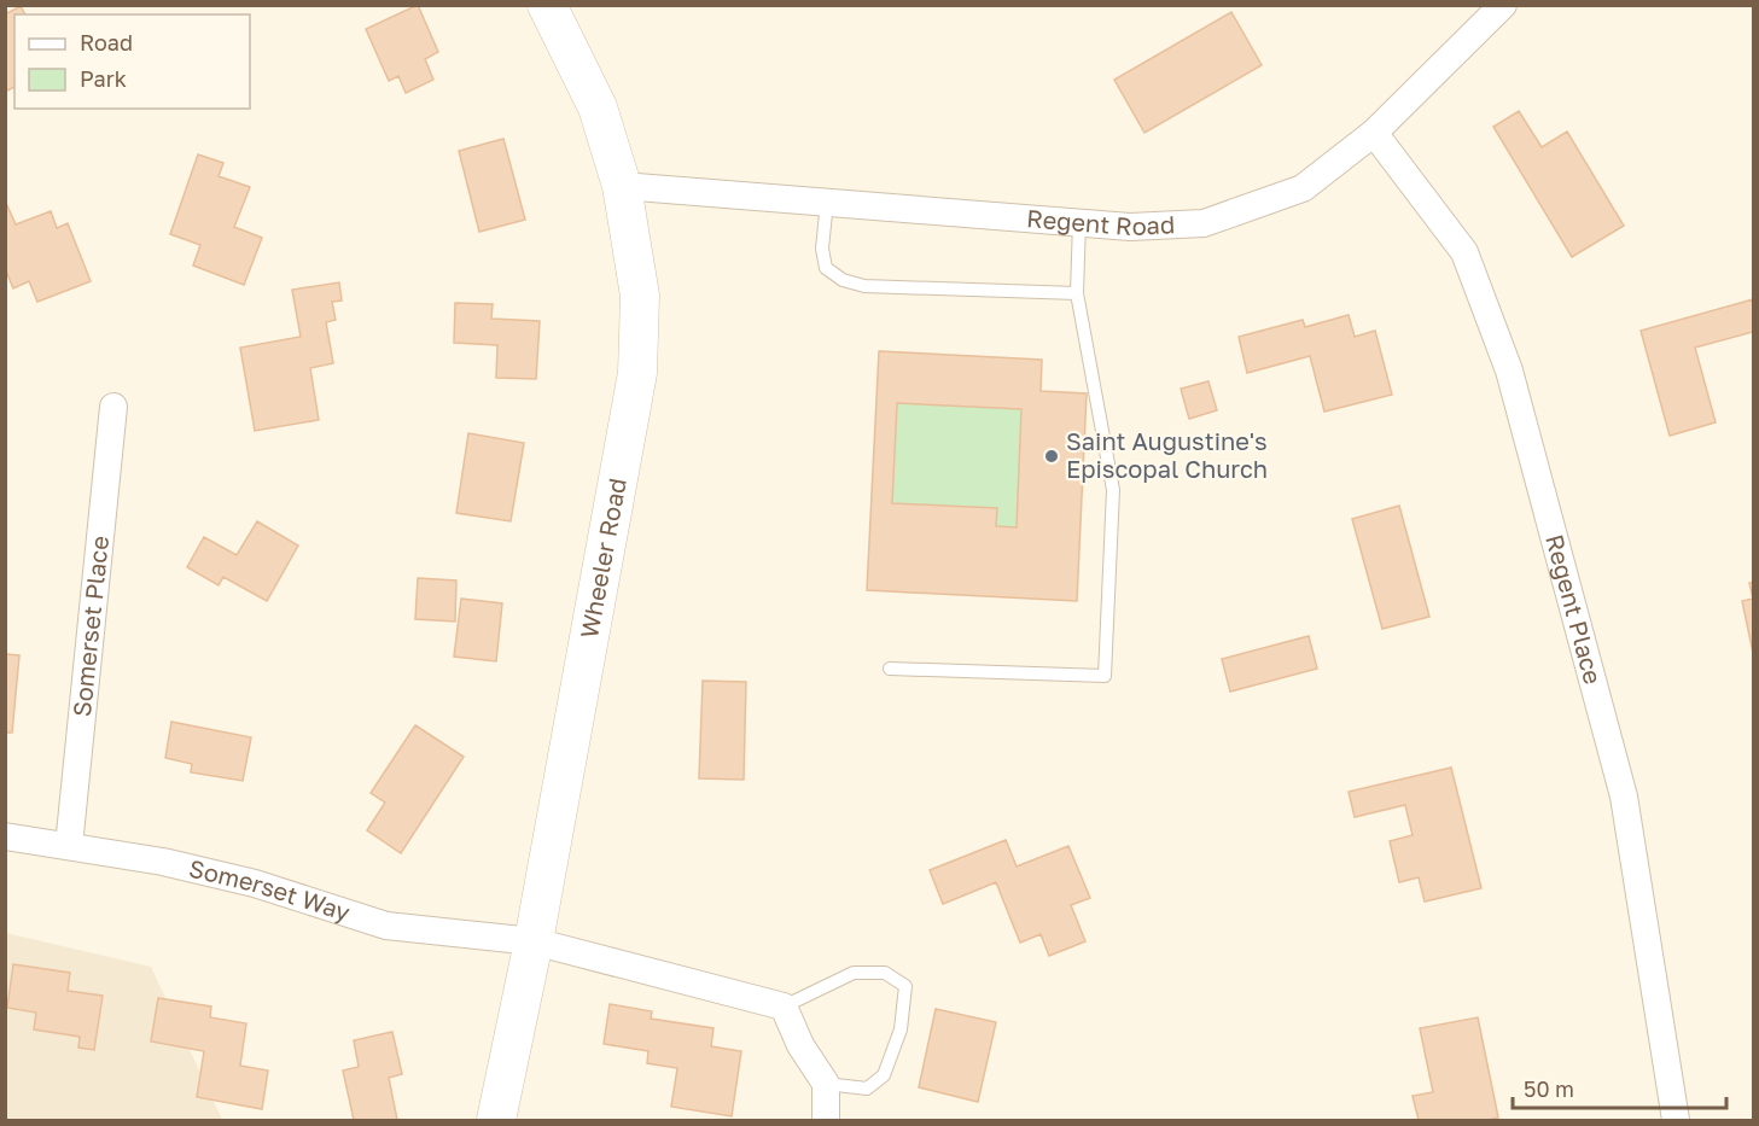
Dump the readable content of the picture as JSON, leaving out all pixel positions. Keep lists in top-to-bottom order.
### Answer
{
  "streets": {
    "street": [
      "Regent Road",
      "Wheeler Road",
      "Regent Place",
      "Somerset Place",
      "Somerset Way"
    ]
  },
  "crossings": [
    ["Regent Road", "Wheeler Road"],
    ["Regent Road", "Regent Place"],
    ["Wheeler Road", "Somerset Way"],
    ["Somerset Place", "Somerset Way"]
  ],
  "places": ["Saint Augustine's Episcopal Church"],
  "legend": ["Road", "Park"],
  "scale_bar": "50 m"
}
